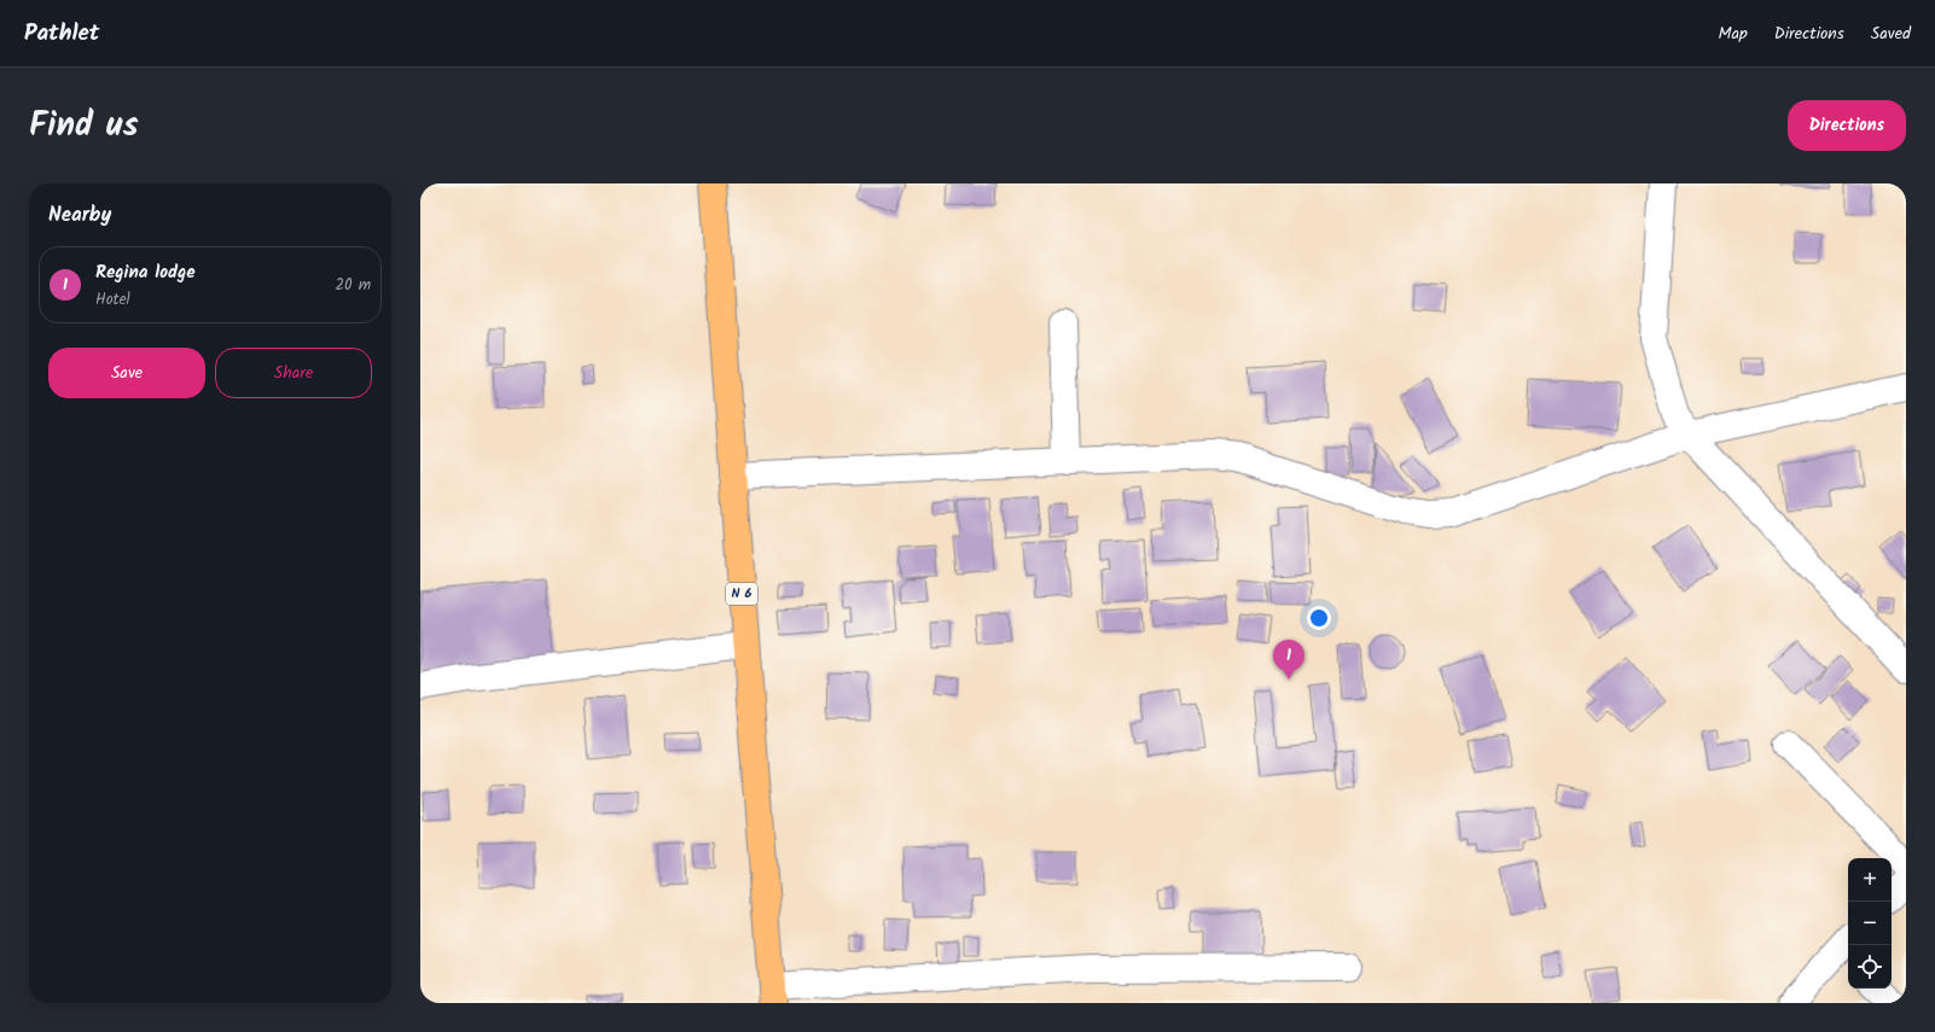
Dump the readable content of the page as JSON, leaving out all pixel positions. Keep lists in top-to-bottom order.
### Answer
{
  "streets": {
    "main road": ["N 6"]
  },
  "page": {
    "header": "Pathlet",
    "nav": ["Map", "Directions", "Saved"],
    "title": "Find us",
    "buttons": [
      "Directions",
      ["Save", "Share"]
    ],
    "heading": "Nearby",
    "list": [
      {
        "mark": "1",
        "name": "Regina lodge",
        "note": "Hotel",
        "value": "20 m"
      }
    ],
    "pins": "1",
    "map_buttons": ["+", "−"]
  }
}
